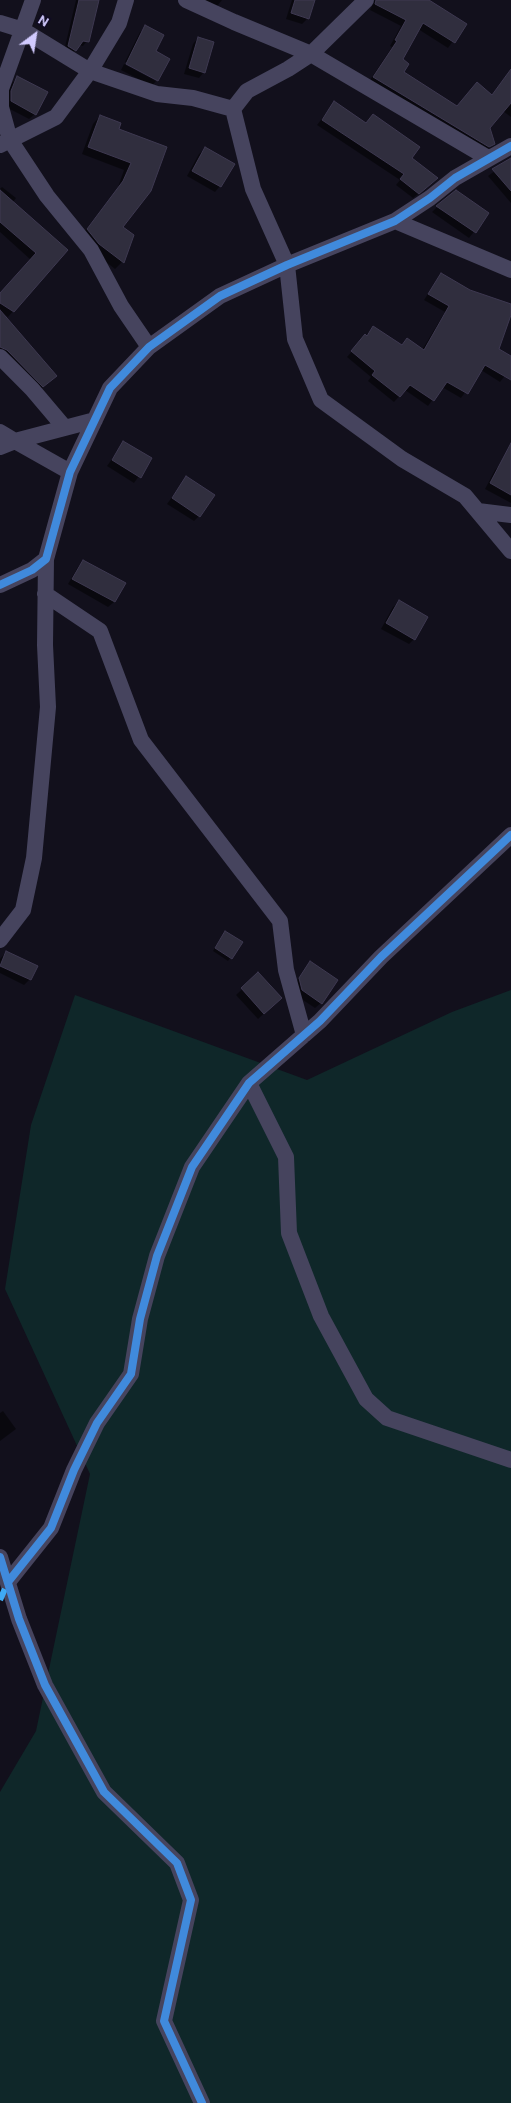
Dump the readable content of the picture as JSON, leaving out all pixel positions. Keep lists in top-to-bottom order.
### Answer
{
  "north": "top right"
}
